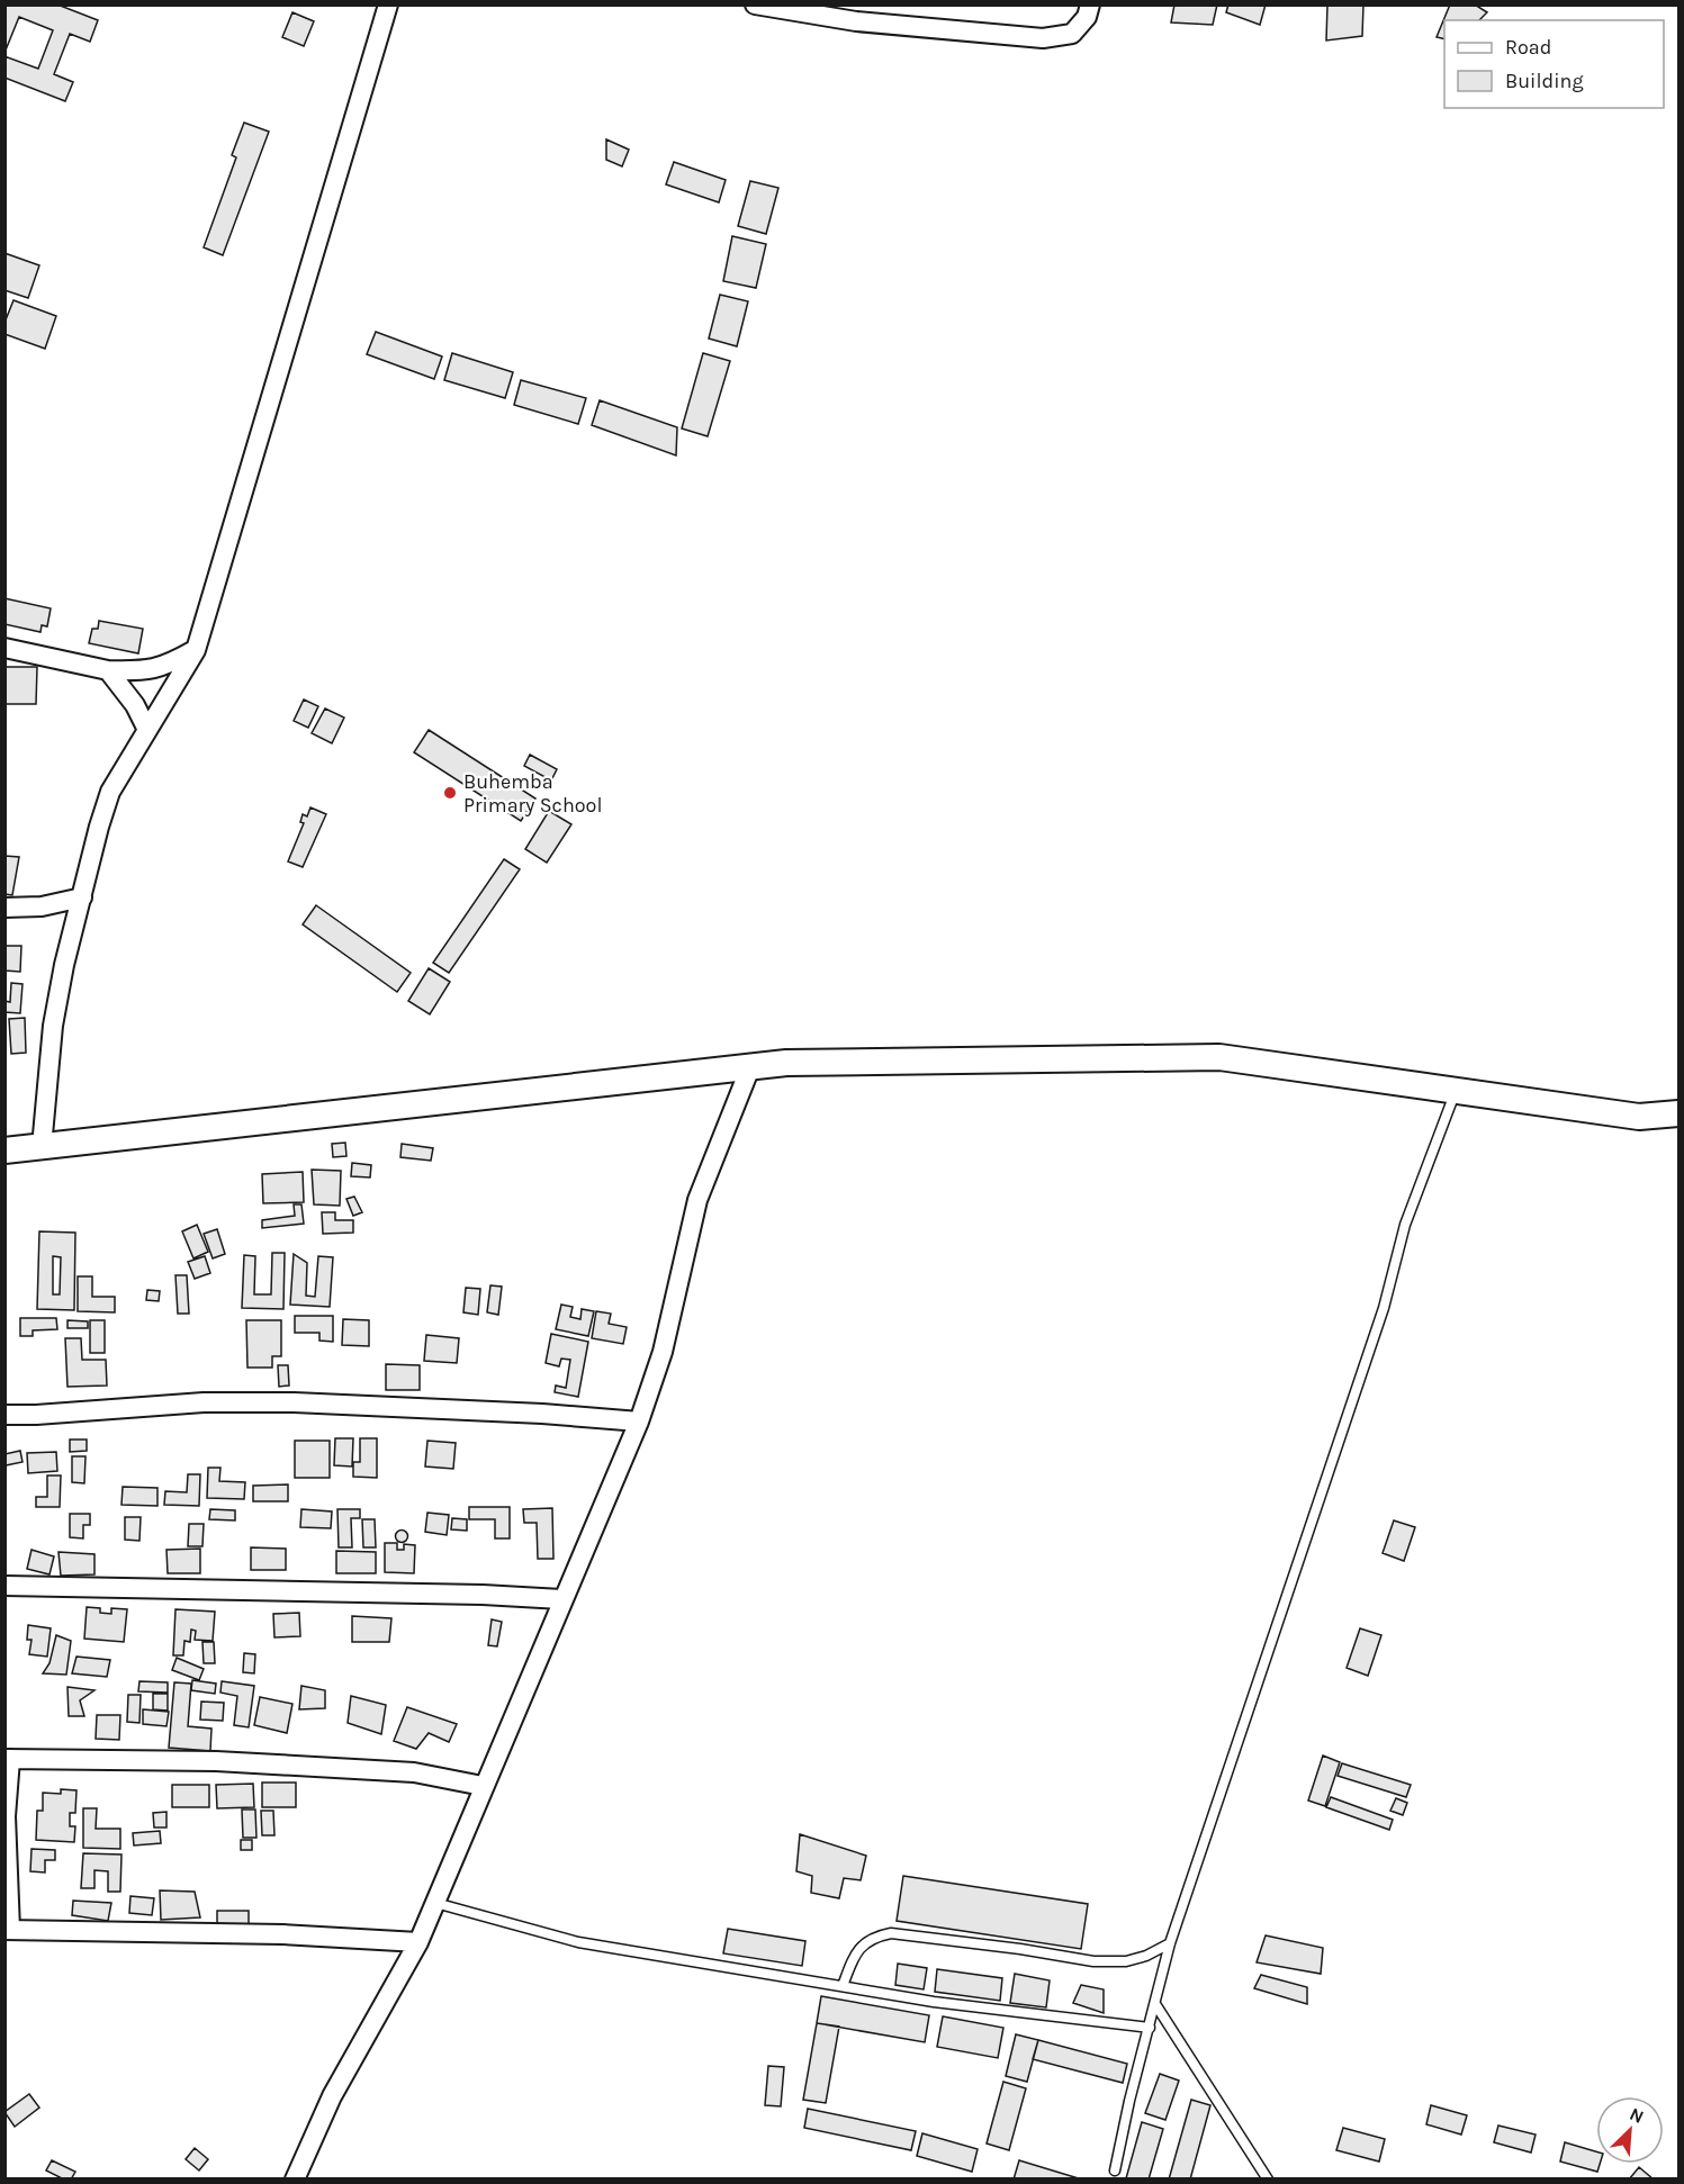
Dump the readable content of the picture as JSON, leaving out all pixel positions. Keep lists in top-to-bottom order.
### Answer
{
  "places": ["Buhemba Primary School"],
  "legend": ["Road", "Building"],
  "north": "top right"
}
